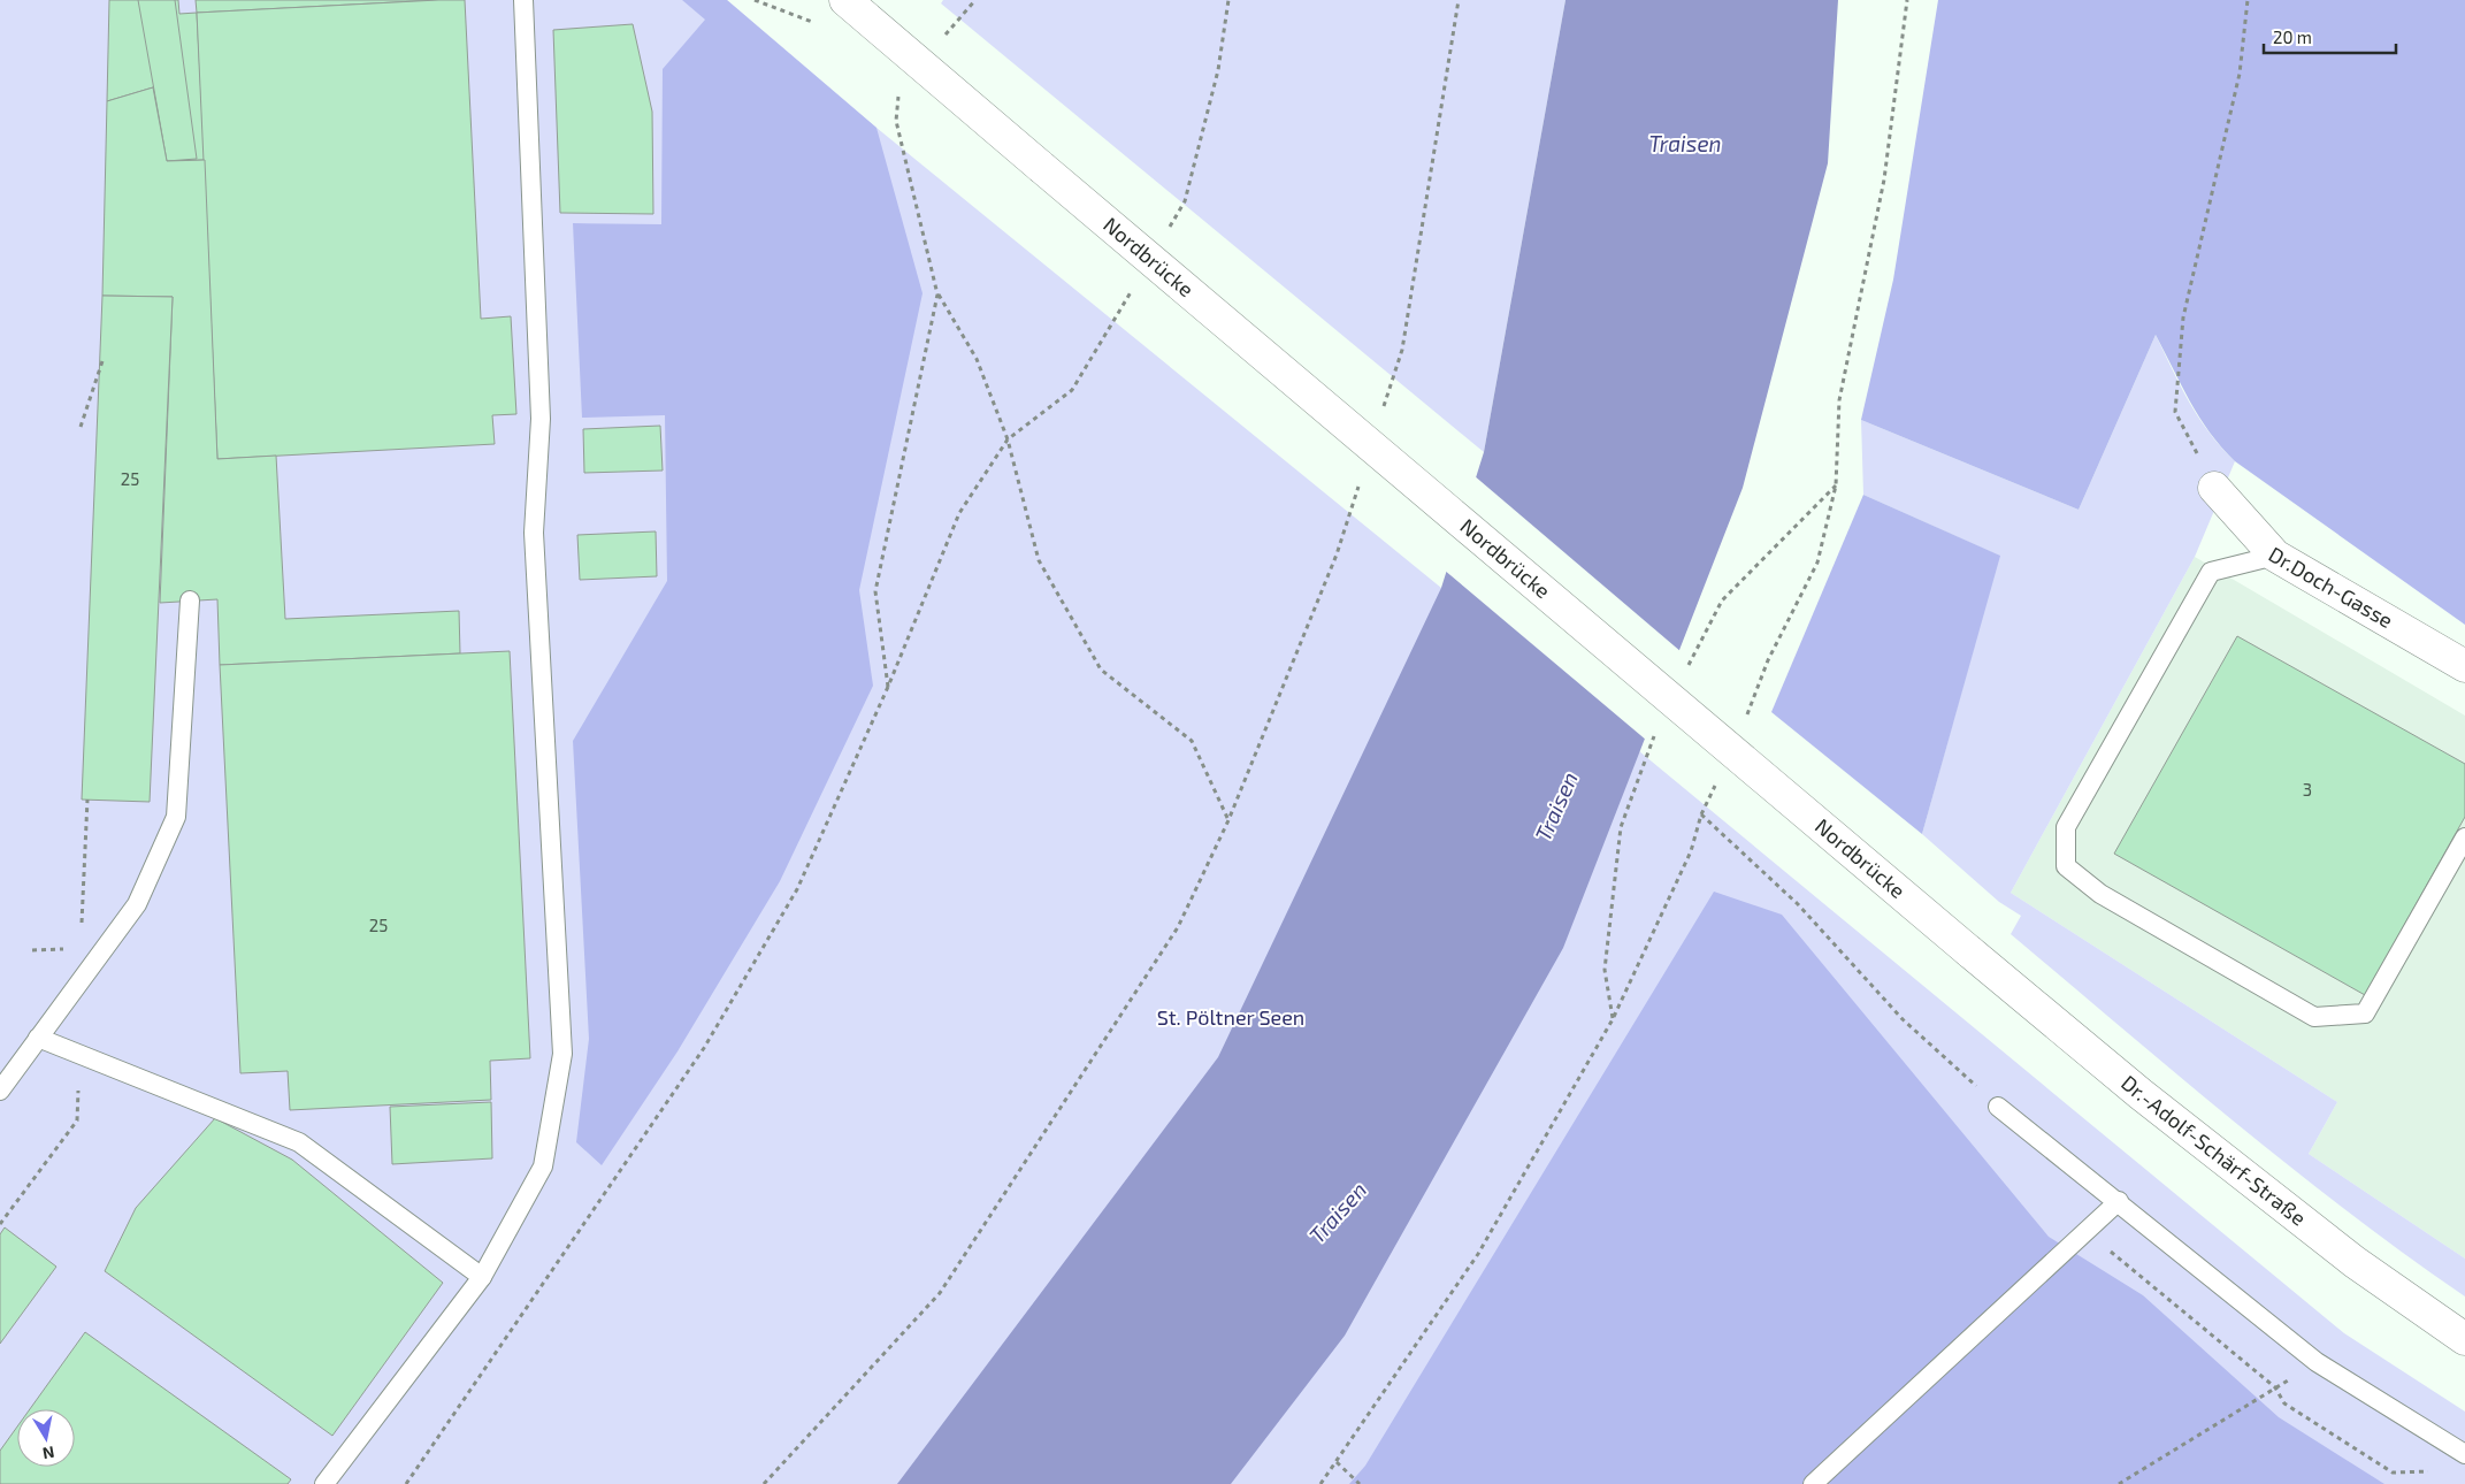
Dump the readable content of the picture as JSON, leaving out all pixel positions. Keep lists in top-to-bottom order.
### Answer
{
  "streets": {
    "street": ["Nordbrücke", "Dr.Doch-Gasse", "Dr.-Adolf-Schärf-Straße"]
  },
  "crossings": [
    ["Nordbrücke", "Dr.-Adolf-Schärf-Straße"]
  ],
  "water": ["Traisen"],
  "parks": ["St. Pöltner Seen"],
  "house_numbers": ["25", "3", "25"],
  "scale_bar": "20 m",
  "north": "bottom"
}
